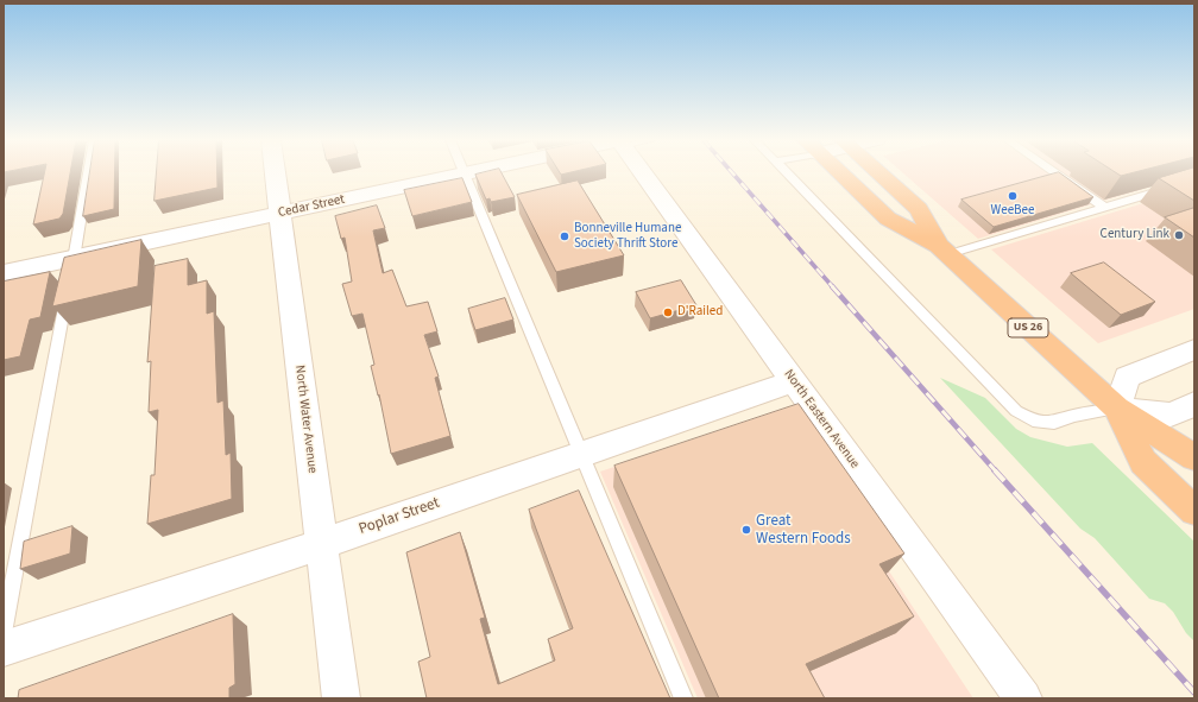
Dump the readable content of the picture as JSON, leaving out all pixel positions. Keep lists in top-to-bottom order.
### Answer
{
  "streets": {
    "highway": ["US 26"],
    "street": [
      "Cedar Street",
      "North Water Avenue",
      "North Eastern Avenue",
      "Poplar Street"
    ]
  },
  "crossings": [
    ["Cedar Street", "North Water Avenue"],
    ["North Water Avenue", "Poplar Street"],
    ["North Eastern Avenue", "Poplar Street"]
  ],
  "places": [
    "WeeBee",
    "Century Link",
    "Bonneville Humane Society Thrift Store",
    "D'Railed",
    "Great Western Foods"
  ]
}
